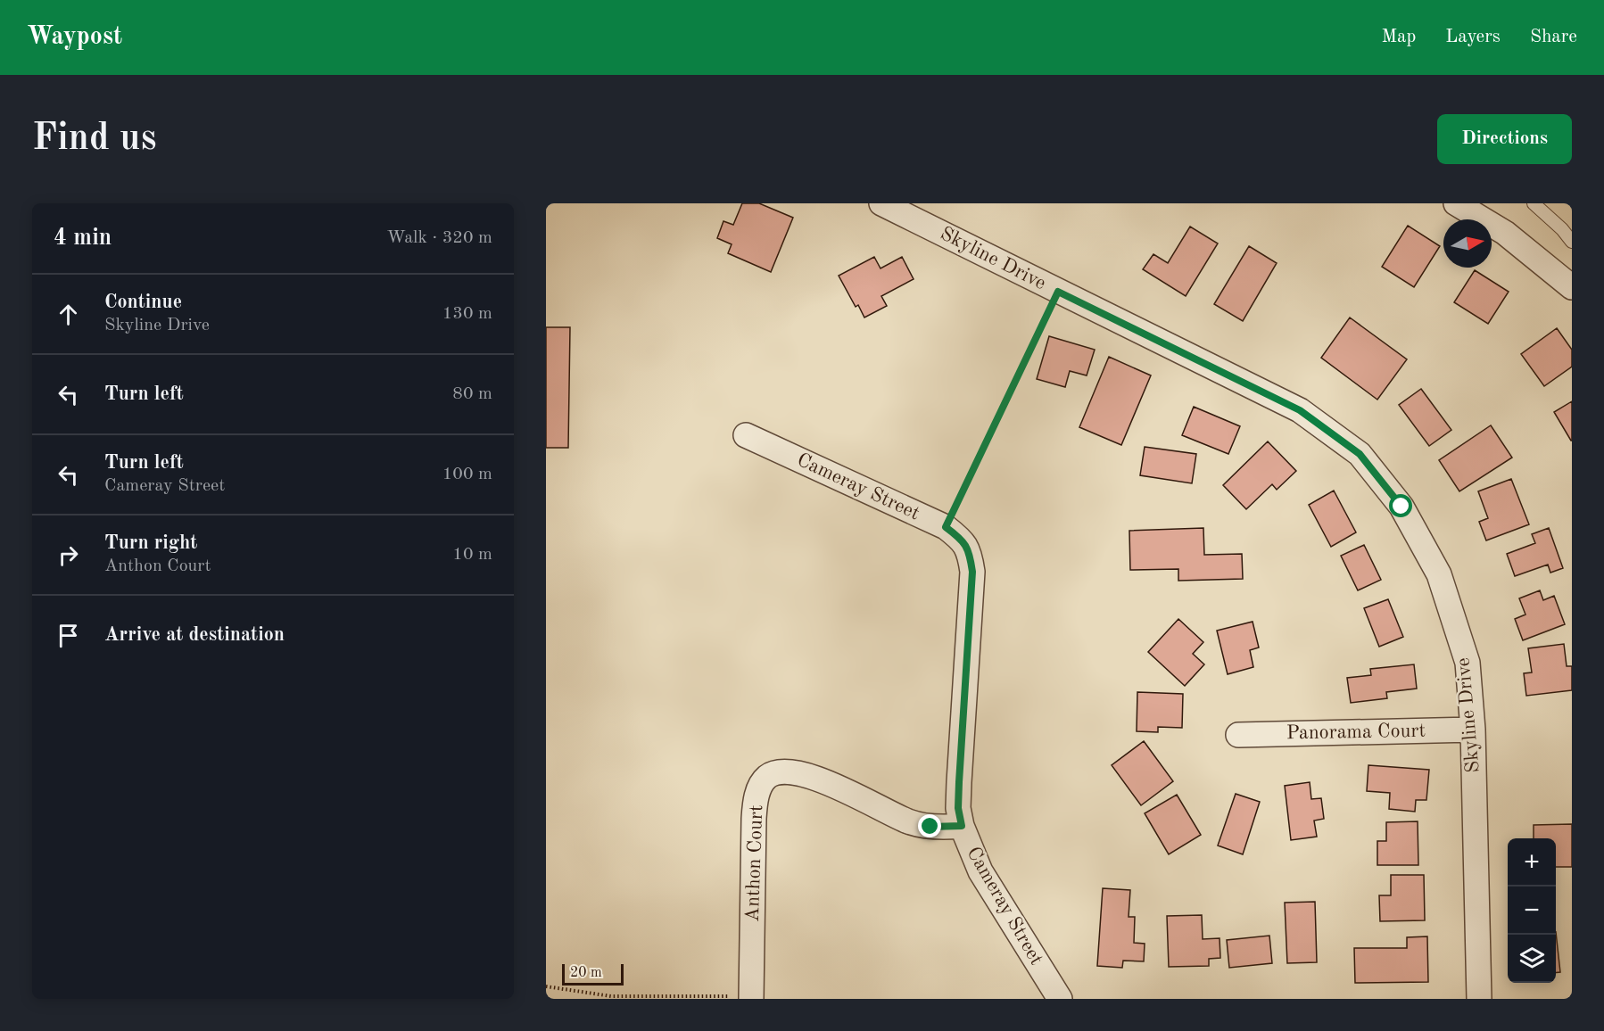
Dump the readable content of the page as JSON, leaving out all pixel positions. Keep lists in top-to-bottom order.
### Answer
{
  "streets": {
    "street": [
      "Skyline Drive",
      "Cameray Street",
      "Panorama Court",
      "Anthon Court"
    ]
  },
  "crossings": [
    ["Skyline Drive", "Panorama Court"],
    ["Cameray Street", "Anthon Court"]
  ],
  "scale_bar": "20 m",
  "north": "right",
  "page": {
    "header": "Waypost",
    "nav": ["Map", "Layers", "Share"],
    "buttons": "Directions",
    "title": "Find us",
    "heading": ["4 min", "Walk · 320 m"],
    "list": [
      ["Continue", "Skyline Drive", "130 m"],
      ["Turn left", "80 m"],
      ["Turn left", "Cameray Street", "100 m"],
      ["Turn right", "Anthon Court", "10 m"],
      "Arrive at destination"
    ],
    "map_buttons": ["+", "−"],
    "scale": "20 m"
  }
}
